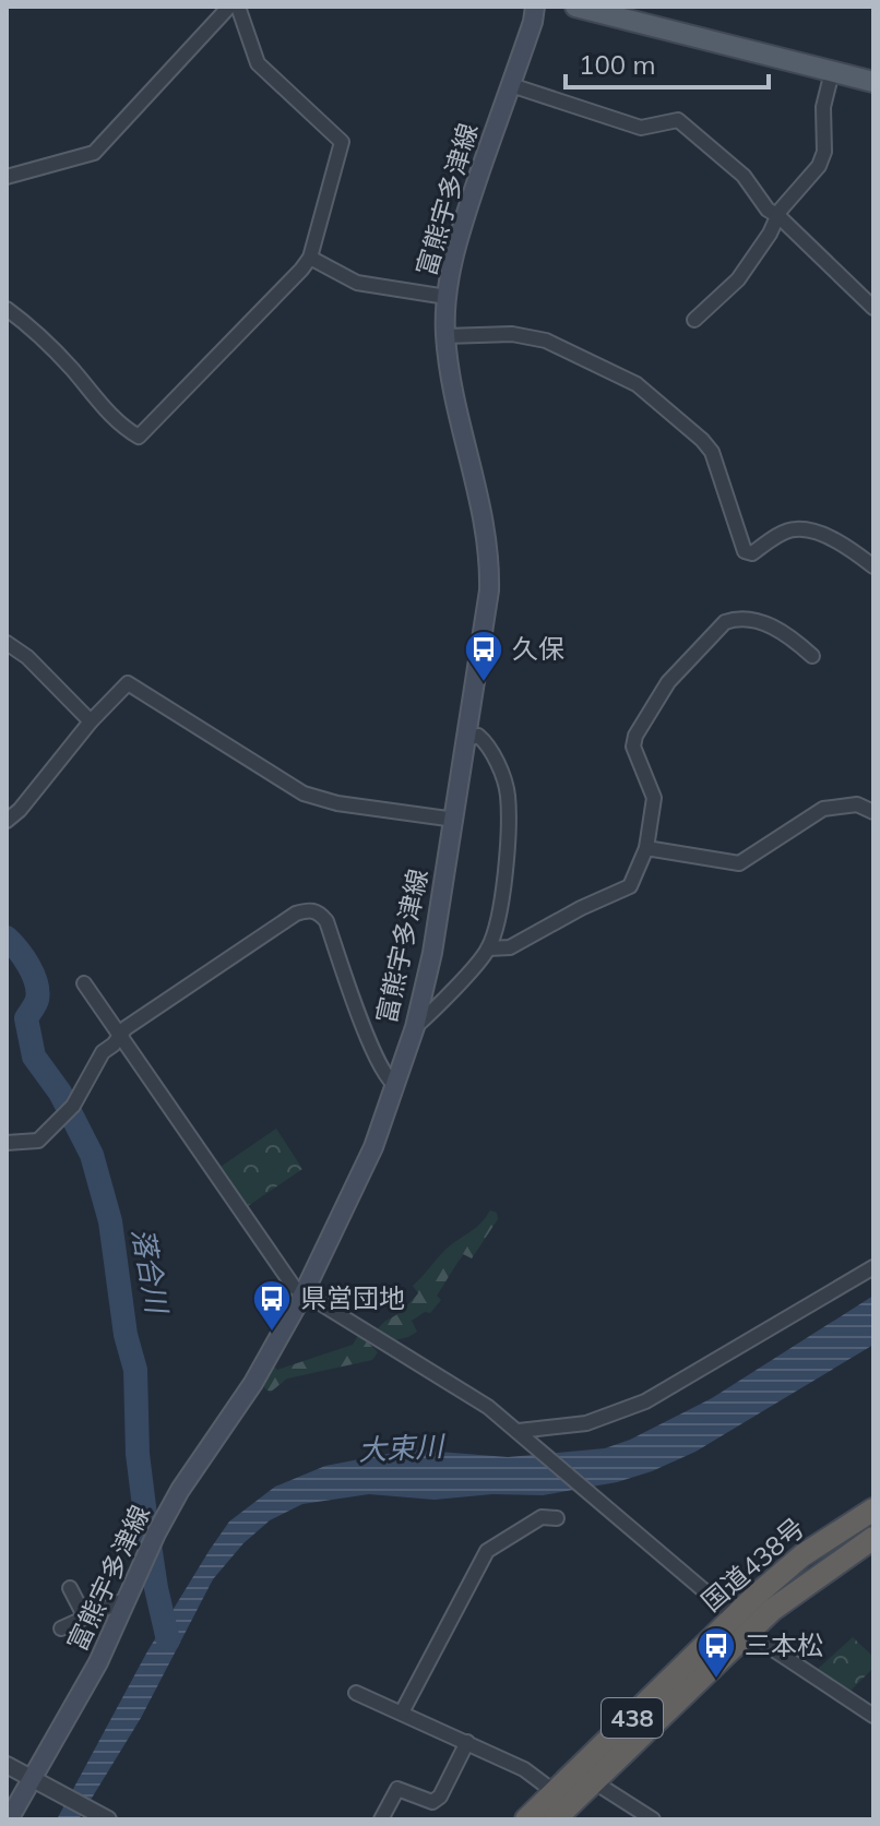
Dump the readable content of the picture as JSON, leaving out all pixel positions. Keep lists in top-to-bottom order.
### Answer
{
  "streets": {
    "highway": ["国道438号", "438"],
    "main road": ["富熊宇多津線"]
  },
  "water": ["落合川", "大束川"],
  "places": {
    "bus stop": ["久保", "県営団地", "三本松"]
  },
  "scale_bar": "100 m"
}
